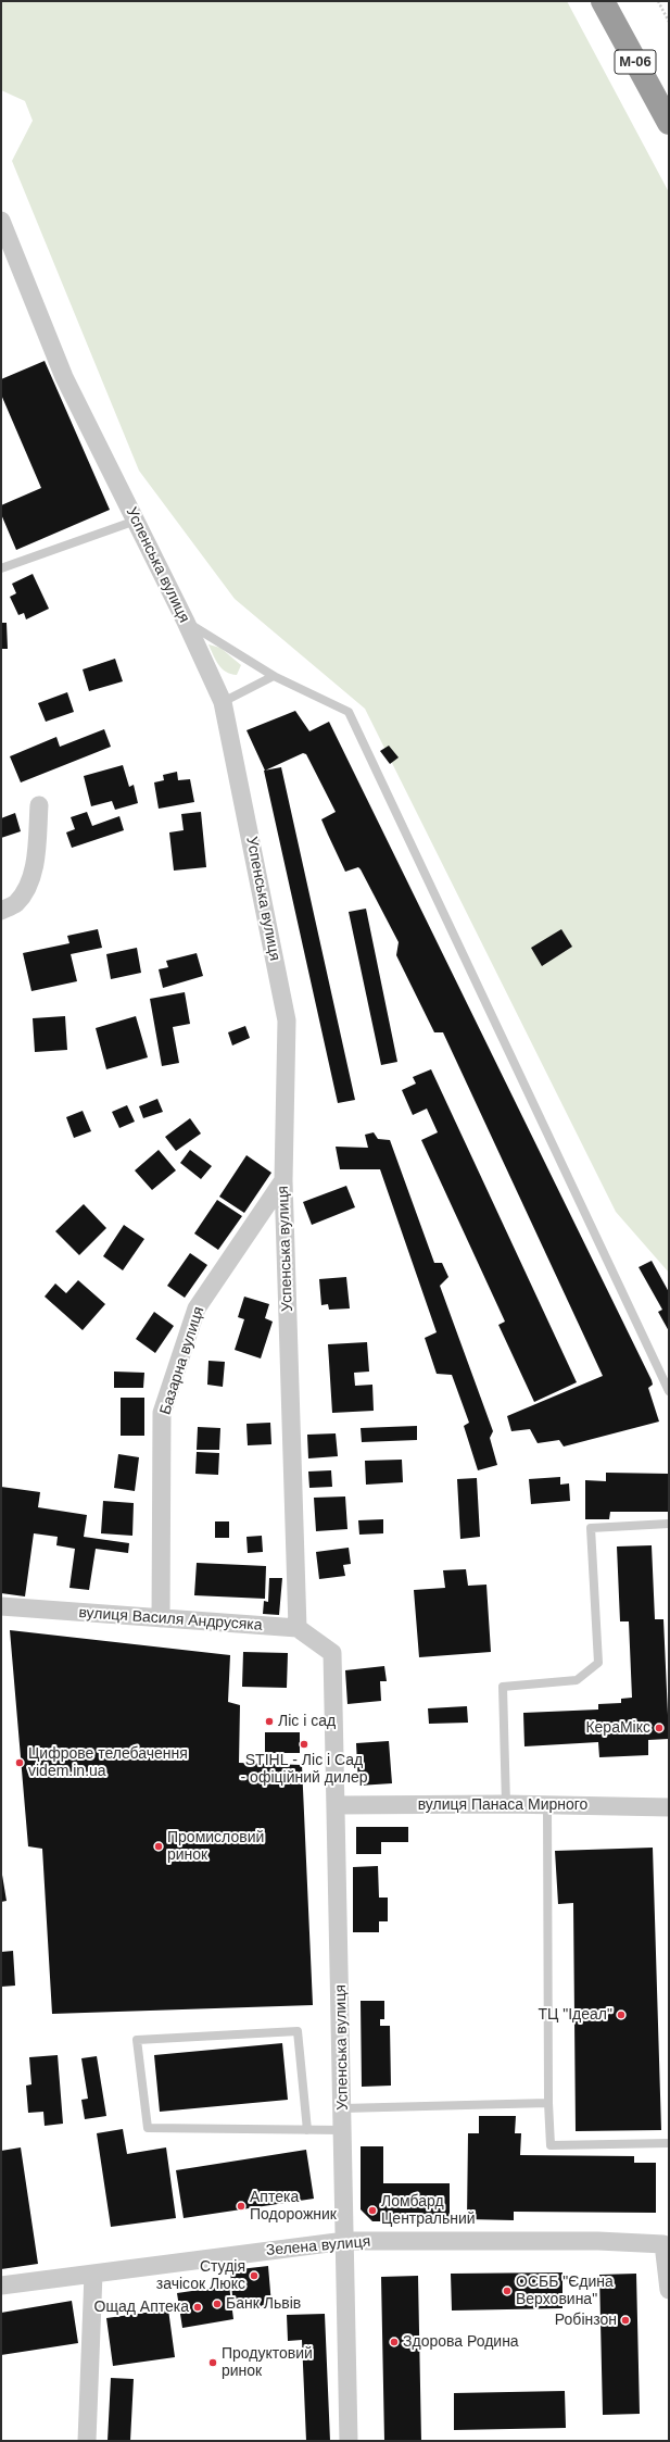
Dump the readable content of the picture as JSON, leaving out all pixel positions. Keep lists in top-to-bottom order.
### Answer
{
  "streets": {
    "highway": ["М-06"],
    "street": [
      "Успенська вулиця",
      "Базарна вулиця",
      "вулиця Василя Андрусяка",
      "вулиця Панаса Мирного",
      "Зелена вулиця"
    ]
  },
  "crossings": [
    ["Успенська вулиця", "Базарна вулиця"],
    ["Успенська вулиця", "вулиця Василя Андрусяка"],
    ["Успенська вулиця", "вулиця Панаса Мирного"],
    ["Успенська вулиця", "Зелена вулиця"],
    ["Базарна вулиця", "вулиця Василя Андрусяка"]
  ],
  "places": [
    "Ліс і сад",
    "КераМікс",
    "STIHL - Ліс і Сад - офіційний дилер",
    "Цифрове телебачення videm.in.ua",
    "Промисловий ринок",
    "ТЦ \"Ідеал\"",
    "Аптека Подорожник",
    "Ломбард Центральний",
    "Студія зачісок Люкс",
    "ОСББ \"Єдина Верховина\"",
    "Банк Львів",
    "Ощад Аптека",
    "Робінзон",
    "Здорова Родина",
    "Продуктовий ринок"
  ]
}
